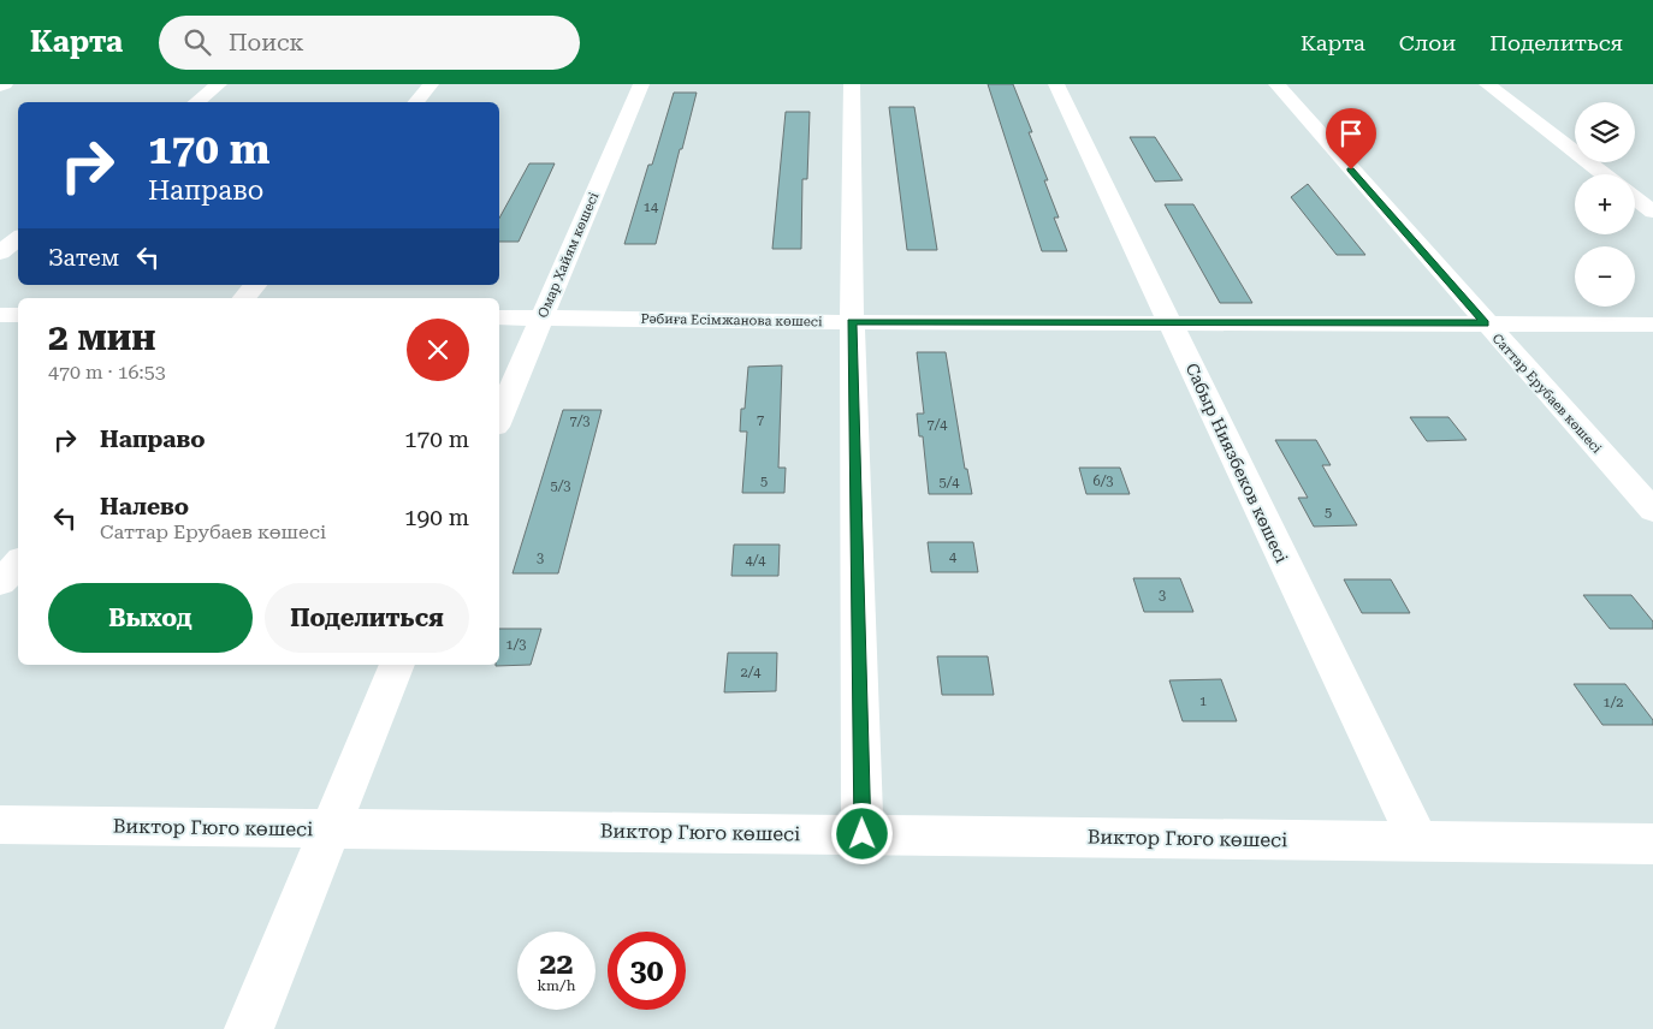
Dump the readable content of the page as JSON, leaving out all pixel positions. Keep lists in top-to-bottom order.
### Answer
{
  "streets": {
    "street": [
      "Омар Хайям көшесі",
      "Рәбиға Есімжанова көшесі",
      "Саттар Ерубаев көшесі",
      "Сабыр Ниязбеков көшесі",
      "Виктор Гюго көшесі"
    ]
  },
  "crossings": [
    ["Омар Хайям көшесі", "Рәбиға Есімжанова көшесі"],
    ["Рәбиға Есімжанова көшесі", "Саттар Ерубаев көшесі"],
    ["Рәбиға Есімжанова көшесі", "Сабыр Ниязбеков көшесі"],
    ["Сабыр Ниязбеков көшесі", "Виктор Гюго көшесі"]
  ],
  "house_numbers": [
    "14",
    "7",
    "7/3",
    "7/4",
    "5",
    "6/3",
    "5/4",
    "5/3",
    "5",
    "4",
    "3",
    "4/4",
    "3",
    "1/3",
    "2/4",
    "1",
    "1/2"
  ],
  "page": {
    "header": "Карта",
    "search": "Поиск",
    "nav": ["Карта", "Слои", "Поделиться"],
    "map_buttons": ["+", "−"],
    "turn": ["170 m", "Направо"],
    "then": "Затем",
    "heading": ["2 мин", "470 m · 16:53"],
    "list": [
      {
        "name": "Направо",
        "value": "170 m"
      },
      {
        "name": "Налево",
        "note": "Саттар Ерубаев көшесі",
        "value": "190 m"
      }
    ],
    "buttons": ["Выход", "Поделиться"],
    "speed": "22 km/h",
    "limit": "30"
  }
}
